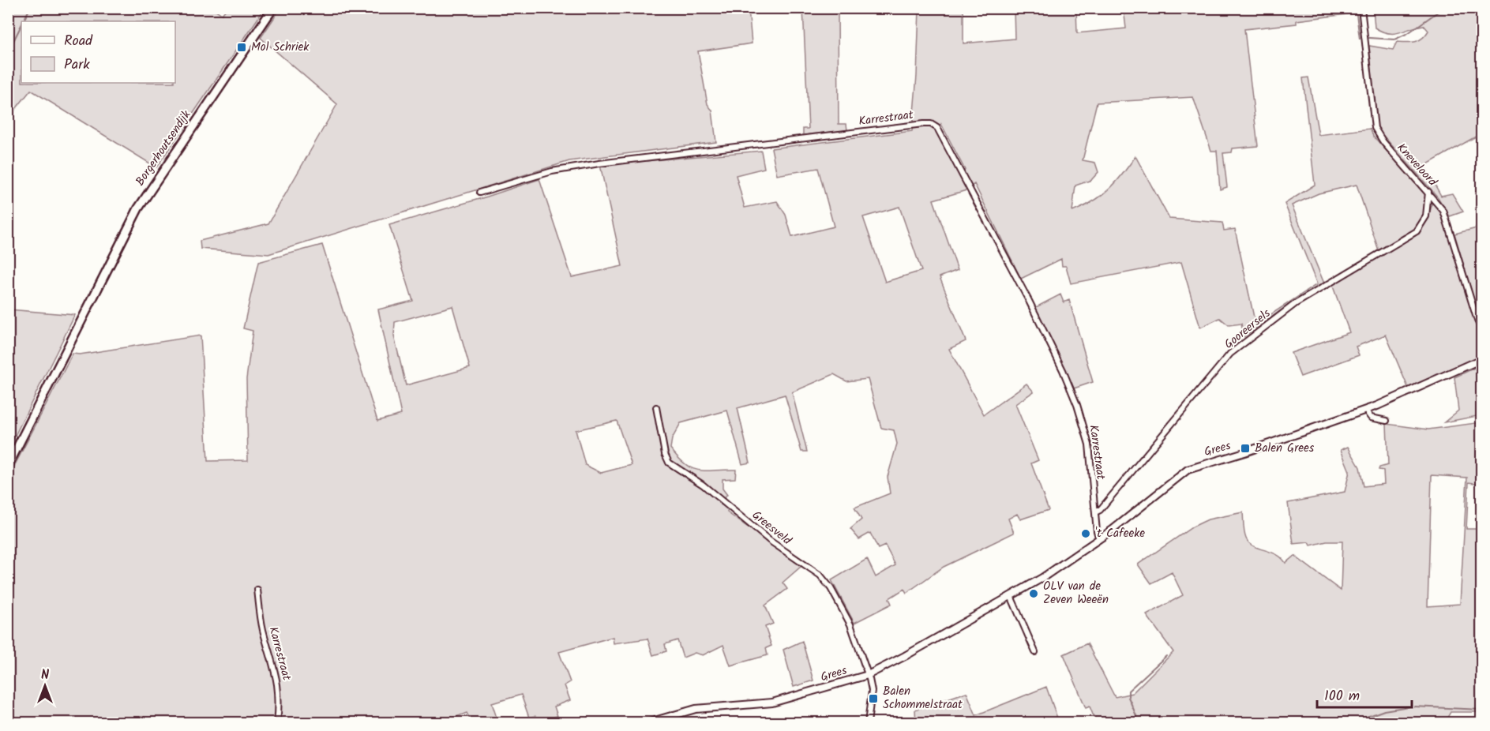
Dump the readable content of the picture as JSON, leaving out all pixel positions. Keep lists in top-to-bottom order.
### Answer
{
  "streets": {
    "main road": ["Borgerhoutsendijk"],
    "street": [
      "Karrestraat",
      "Kneveloord",
      "Gooreersels",
      "Grees",
      "Greesveld"
    ]
  },
  "crossings": [
    ["Karrestraat", "Gooreersels"],
    ["Karrestraat", "Grees"],
    ["Kneveloord", "Gooreersels"],
    ["Grees", "Greesveld"]
  ],
  "places": {
    "transit": ["Mol Schriek", "Balen Grees", "Balen Schommelstraat"],
    "other": ["'t Cafeeke", "OLV van de Zeven Weeën"]
  },
  "legend": ["Road", "Park"],
  "scale_bar": "100 m",
  "north": "top"
}
